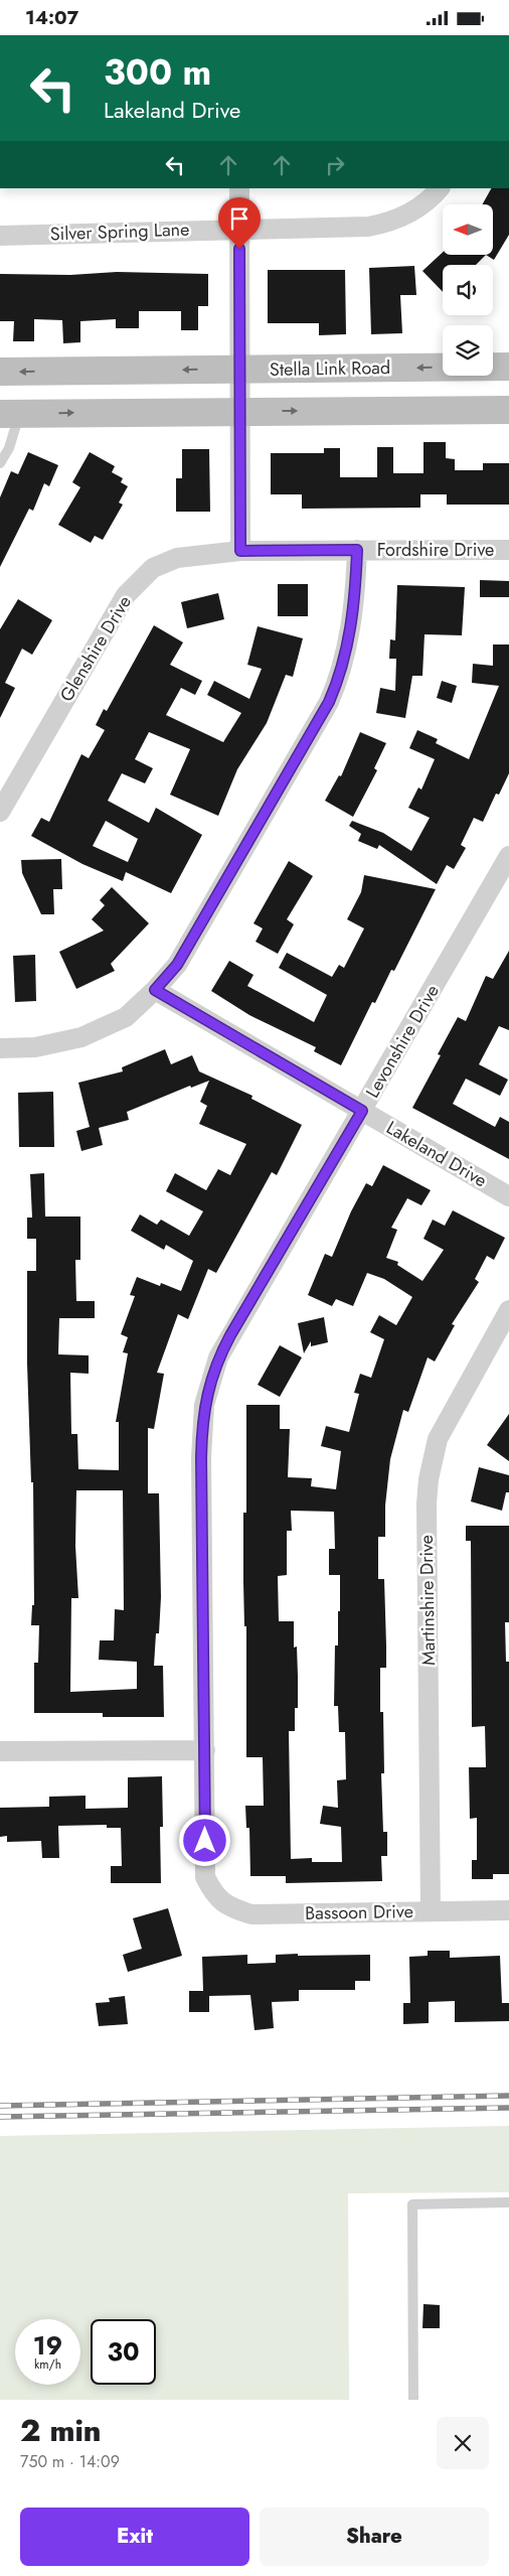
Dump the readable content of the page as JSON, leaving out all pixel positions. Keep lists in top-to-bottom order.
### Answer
{
  "streets": {
    "main road": ["Stella Link Road"],
    "street": [
      "Silver Spring Lane",
      "Fordshire Drive",
      "Glenshire Drive",
      "Levonshire Drive",
      "Lakeland Drive",
      "Martinshire Drive",
      "Bassoon Drive"
    ]
  },
  "crossings": [
    ["Fordshire Drive", "Glenshire Drive"],
    ["Levonshire Drive", "Lakeland Drive"],
    ["Levonshire Drive", "Bassoon Drive"],
    ["Martinshire Drive", "Bassoon Drive"]
  ],
  "north": "left",
  "page": {
    "status": "14:07",
    "turn": ["300 m", "Lakeland Drive"],
    "speed": "19 km/h",
    "limit": "30",
    "heading": ["2 min", "750 m · 14:09"],
    "buttons": ["Exit", "Share"]
  }
}
